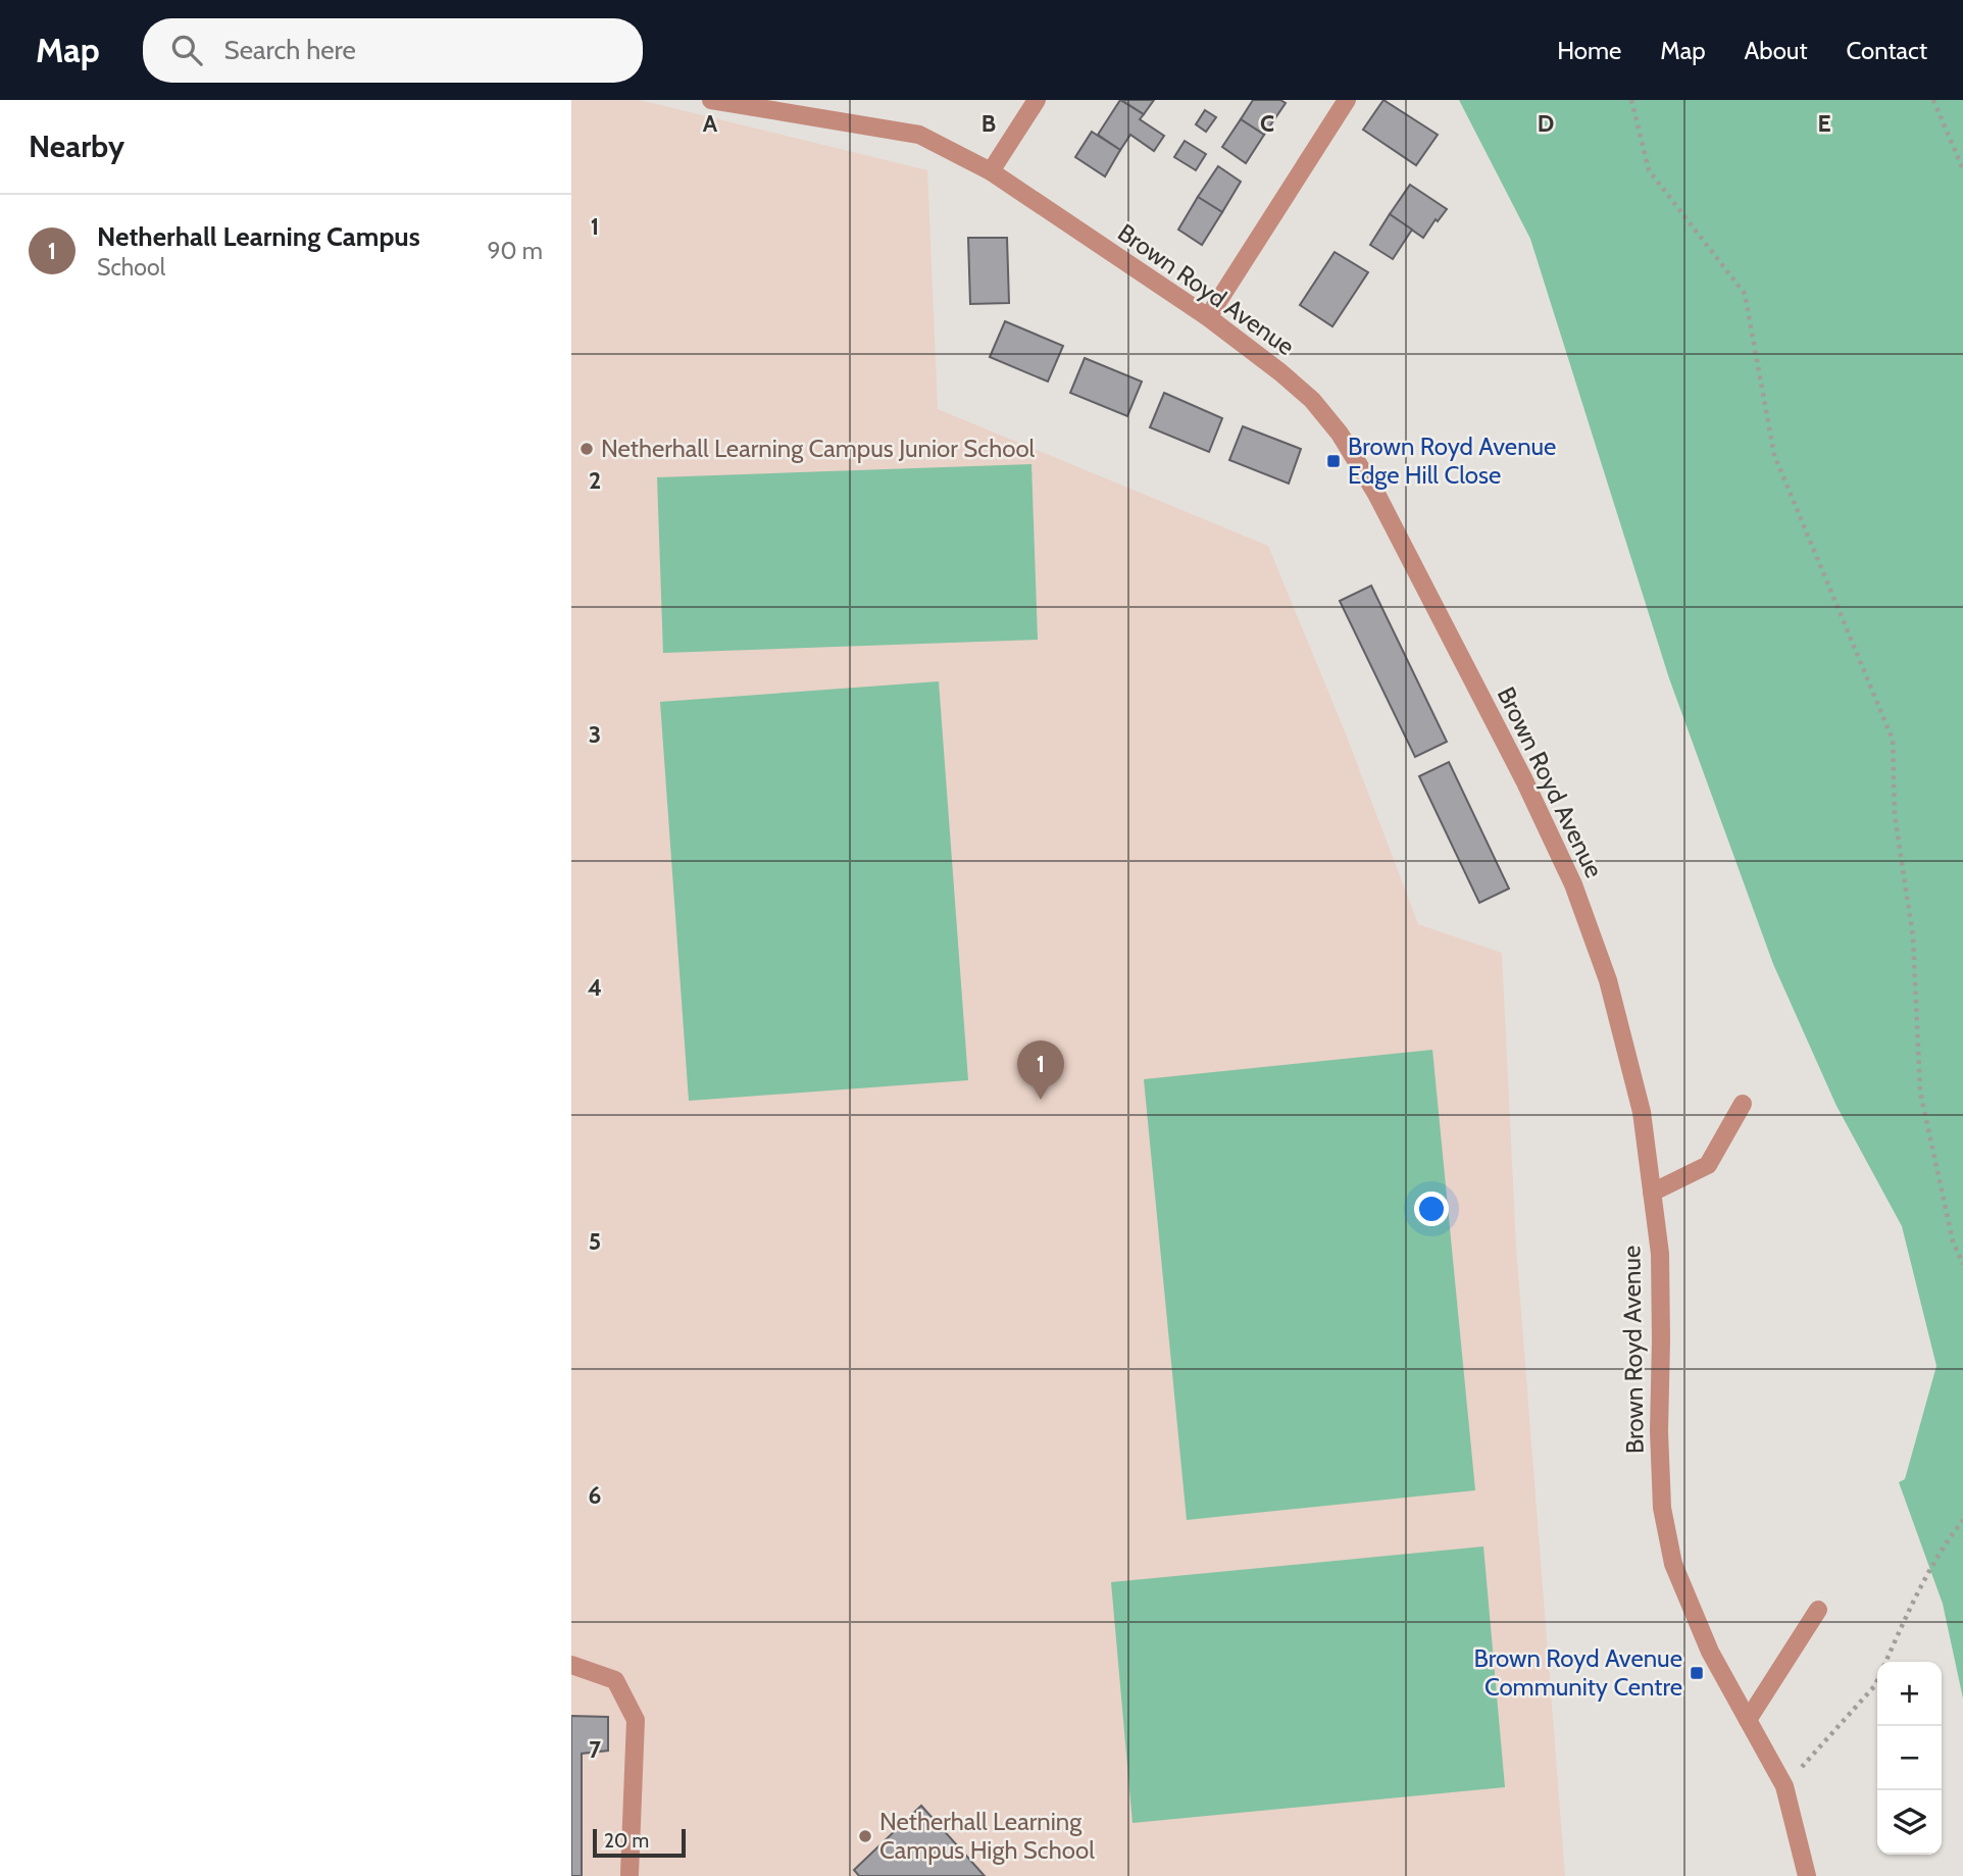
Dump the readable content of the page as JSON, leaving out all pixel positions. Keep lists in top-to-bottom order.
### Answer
{
  "streets": {
    "street": ["Brown Royd Avenue"]
  },
  "places": {
    "other": ["Netherhall Learning Campus Junior School", "Netherhall Learning Campus High School"],
    "transit": ["Brown Royd Avenue Edge Hill Close", "Brown Royd Avenue Community Centre"]
  },
  "scale_bar": "20 m",
  "page": {
    "header": "Map",
    "search": "Search here",
    "nav": [
      "Home",
      "Map",
      "About",
      "Contact"
    ],
    "heading": "Nearby",
    "list": [
      {
        "mark": "1",
        "name": "Netherhall Learning Campus",
        "note": "School",
        "value": "90 m"
      }
    ],
    "pins": "1",
    "map_buttons": ["+", "−"],
    "scale": "20 m"
  },
  "grid": {
    "columns": [
      "A",
      "B",
      "C",
      "D",
      "E"
    ],
    "rows": [
      "1",
      "2",
      "3",
      "4",
      "5",
      "6",
      "7"
    ]
  }
}
